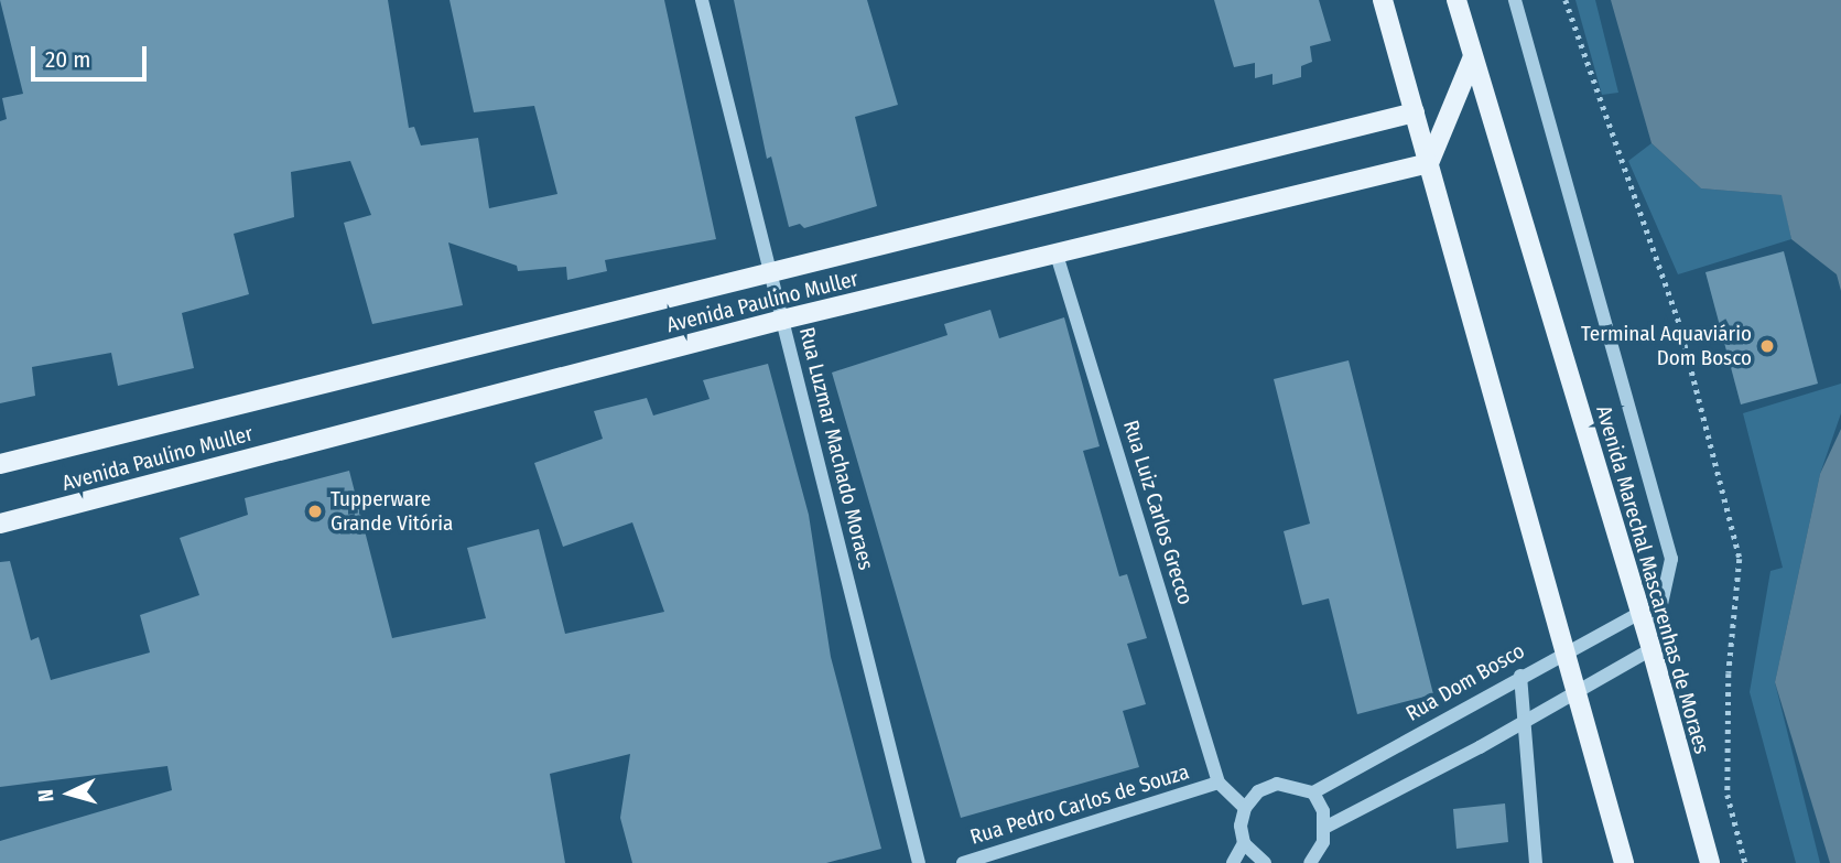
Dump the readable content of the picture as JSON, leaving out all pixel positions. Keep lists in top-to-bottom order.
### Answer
{
  "streets": {
    "main road": ["Avenida Paulino Muller", "Avenida Marechal Mascarenhas de Moraes"],
    "street": [
      "Rua Luzmar Machado Moraes",
      "Rua Luiz Carlos Grecco",
      "Rua Dom Bosco",
      "Rua Pedro Carlos de Souza"
    ]
  },
  "crossings": [
    ["Avenida Paulino Muller", "Rua Luzmar Machado Moraes"],
    ["Avenida Paulino Muller", "Rua Luiz Carlos Grecco"],
    ["Rua Luiz Carlos Grecco", "Rua Pedro Carlos de Souza"],
    ["Avenida Marechal Mascarenhas de Moraes", "Rua Dom Bosco"]
  ],
  "places": ["Terminal Aquaviário Dom Bosco", "Tupperware Grande Vitória"],
  "scale_bar": "20 m",
  "north": "left"
}
